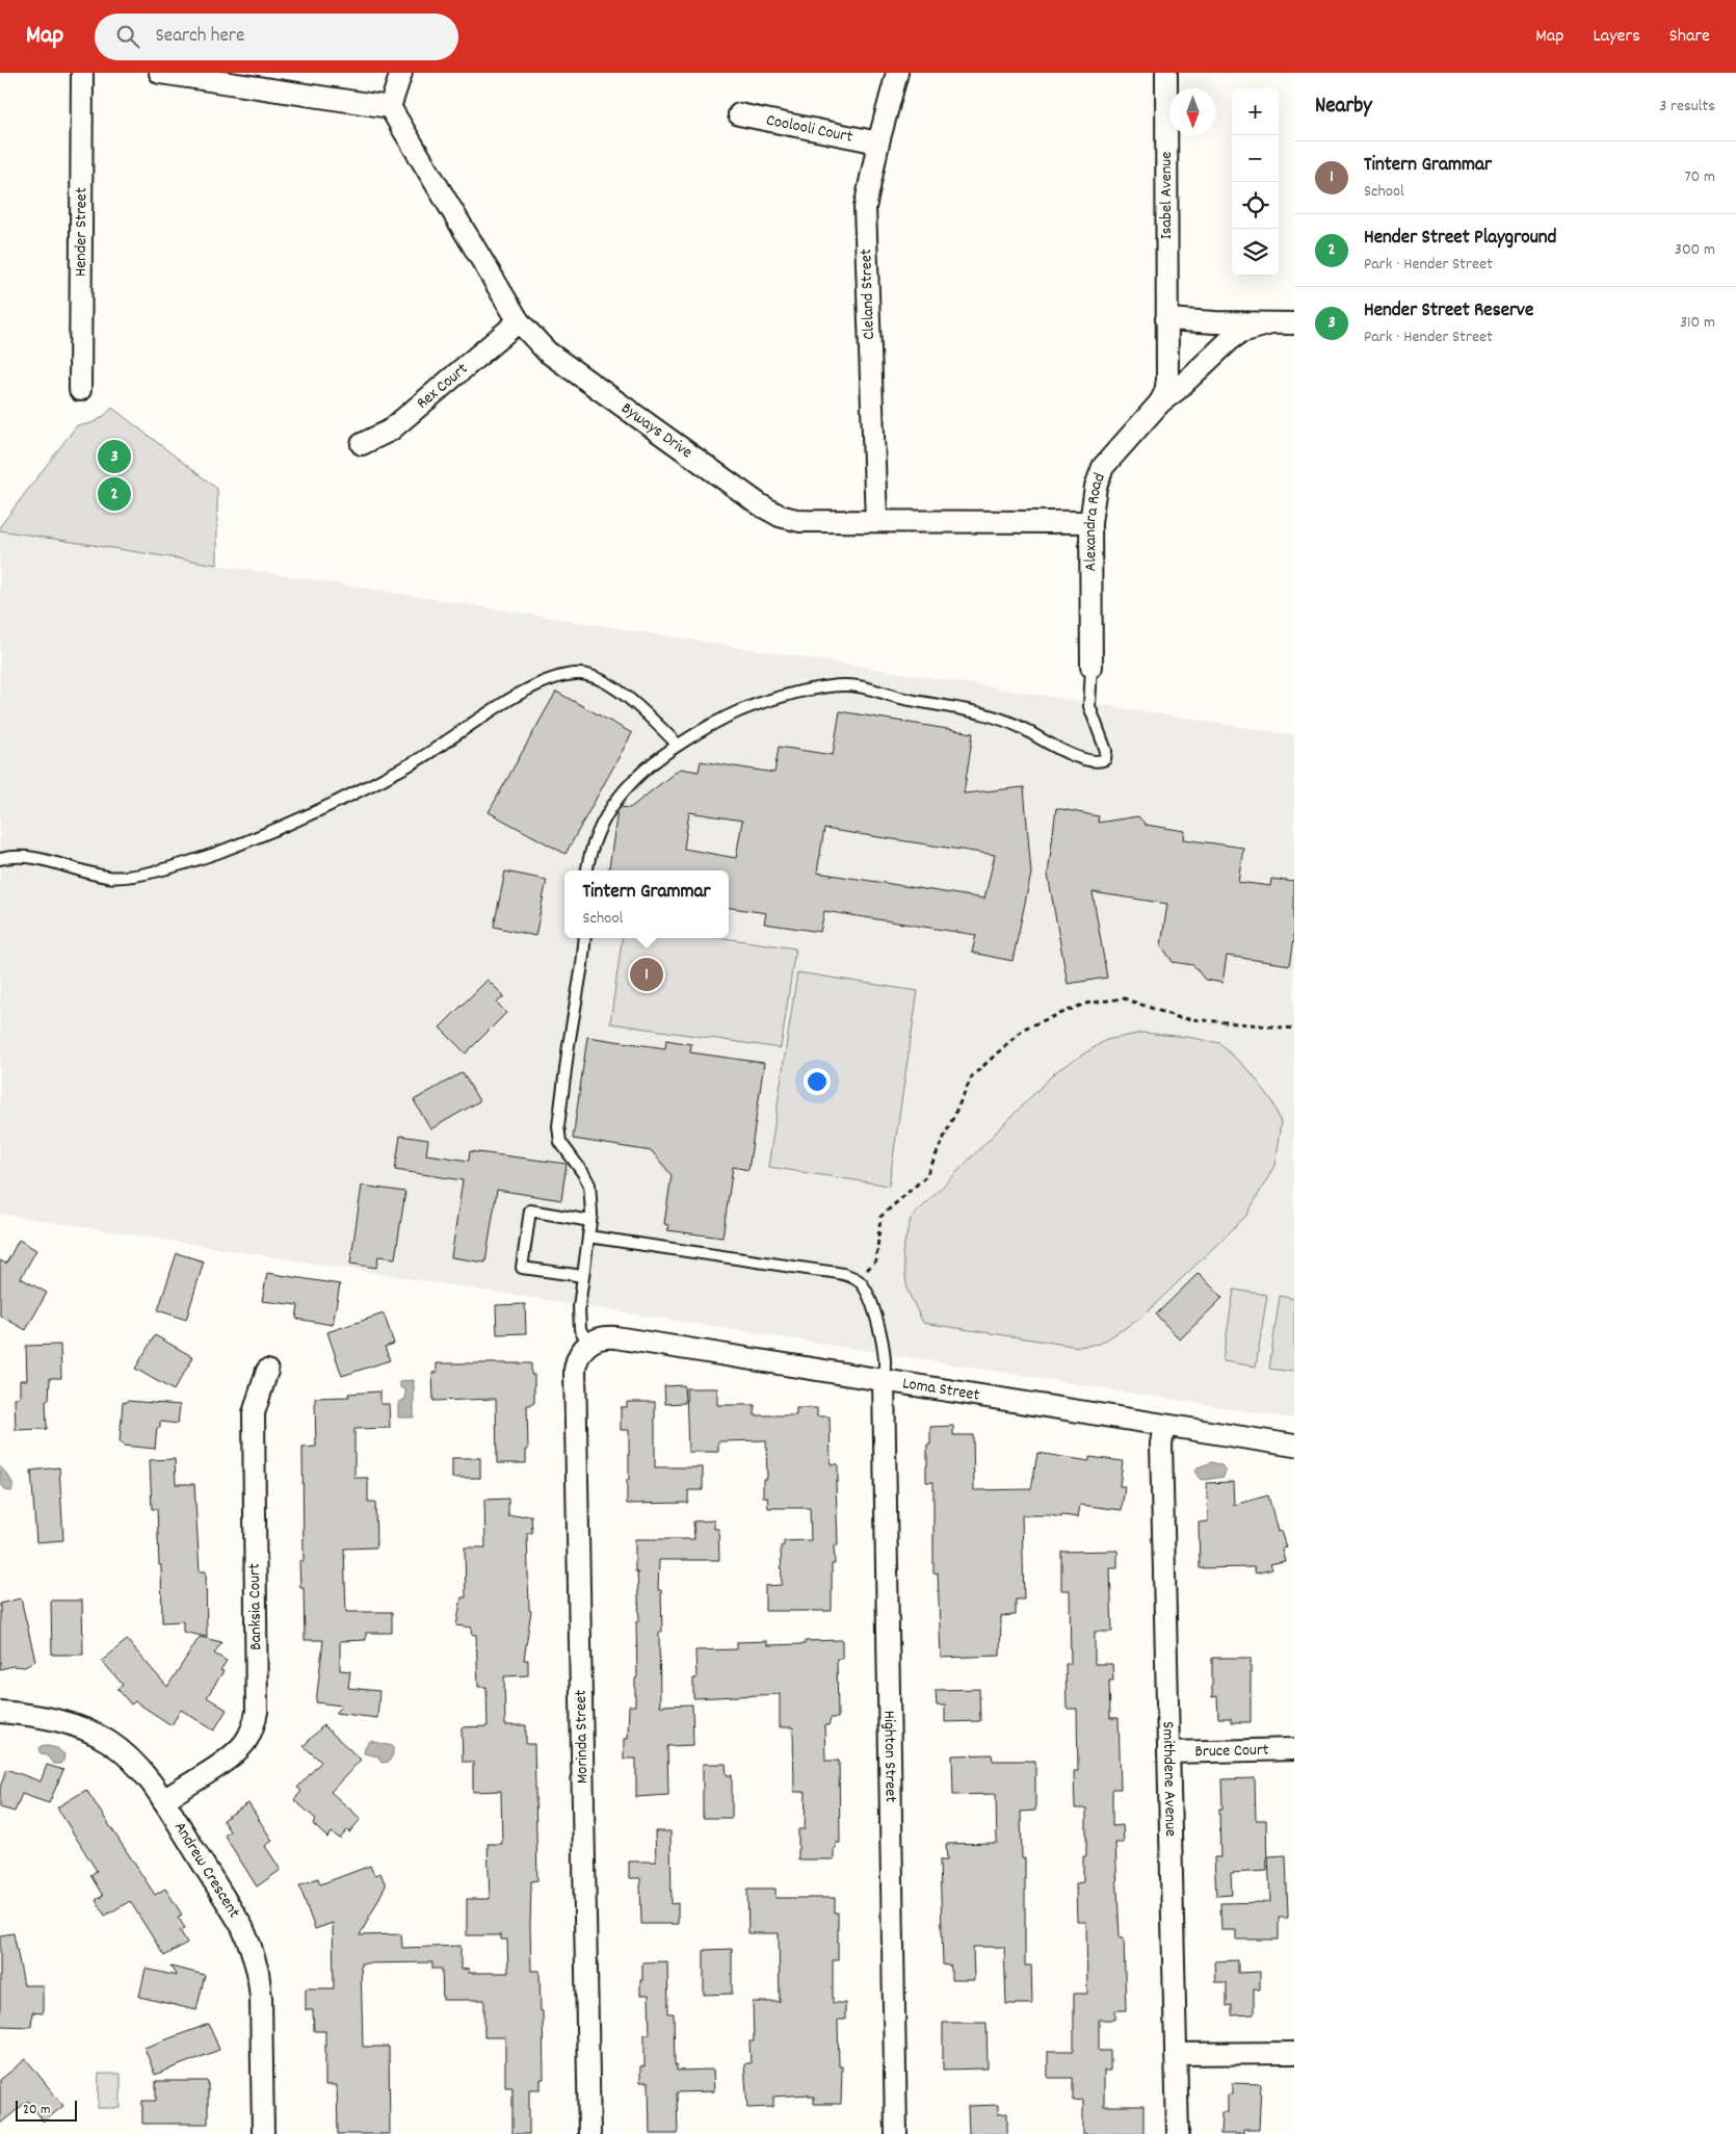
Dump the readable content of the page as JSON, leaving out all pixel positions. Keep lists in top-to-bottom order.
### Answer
{
  "streets": {
    "street": [
      "Coolooli Court",
      "Isabel Avenue",
      "Hender Street",
      "Cleland Street",
      "Rex Court",
      "Byways Drive",
      "Alexandra Road",
      "Loma Street",
      "Banksia Court",
      "Morinda Street",
      "Bruce Court",
      "Highton Street",
      "Smithdene Avenue",
      "Andrew Crescent"
    ]
  },
  "crossings": [
    ["Coolooli Court", "Cleland Street"],
    ["Isabel Avenue", "Alexandra Road"],
    ["Cleland Street", "Byways Drive"],
    ["Rex Court", "Byways Drive"],
    ["Byways Drive", "Alexandra Road"],
    ["Loma Street", "Morinda Street"],
    ["Loma Street", "Highton Street"],
    ["Loma Street", "Smithdene Avenue"],
    ["Banksia Court", "Andrew Crescent"],
    ["Bruce Court", "Smithdene Avenue"]
  ],
  "scale_bar": "20 m",
  "north": "bottom",
  "page": {
    "header": "Map",
    "search": "Search here",
    "nav": ["Map", "Layers", "Share"],
    "heading": ["Nearby", "3 results"],
    "map_buttons": ["+", "−"],
    "list": [
      {
        "mark": "1",
        "name": "Tintern Grammar",
        "note": "School",
        "value": "70 m"
      },
      {
        "mark": "2",
        "name": "Hender Street Playground",
        "note": "Park · Hender Street",
        "value": "300 m"
      },
      {
        "mark": "3",
        "name": "Hender Street Reserve",
        "note": "Park · Hender Street",
        "value": "310 m"
      }
    ],
    "pins": ["3", "2", "1"],
    "popup": ["Tintern Grammar", "School"],
    "scale": "20 m"
  }
}
